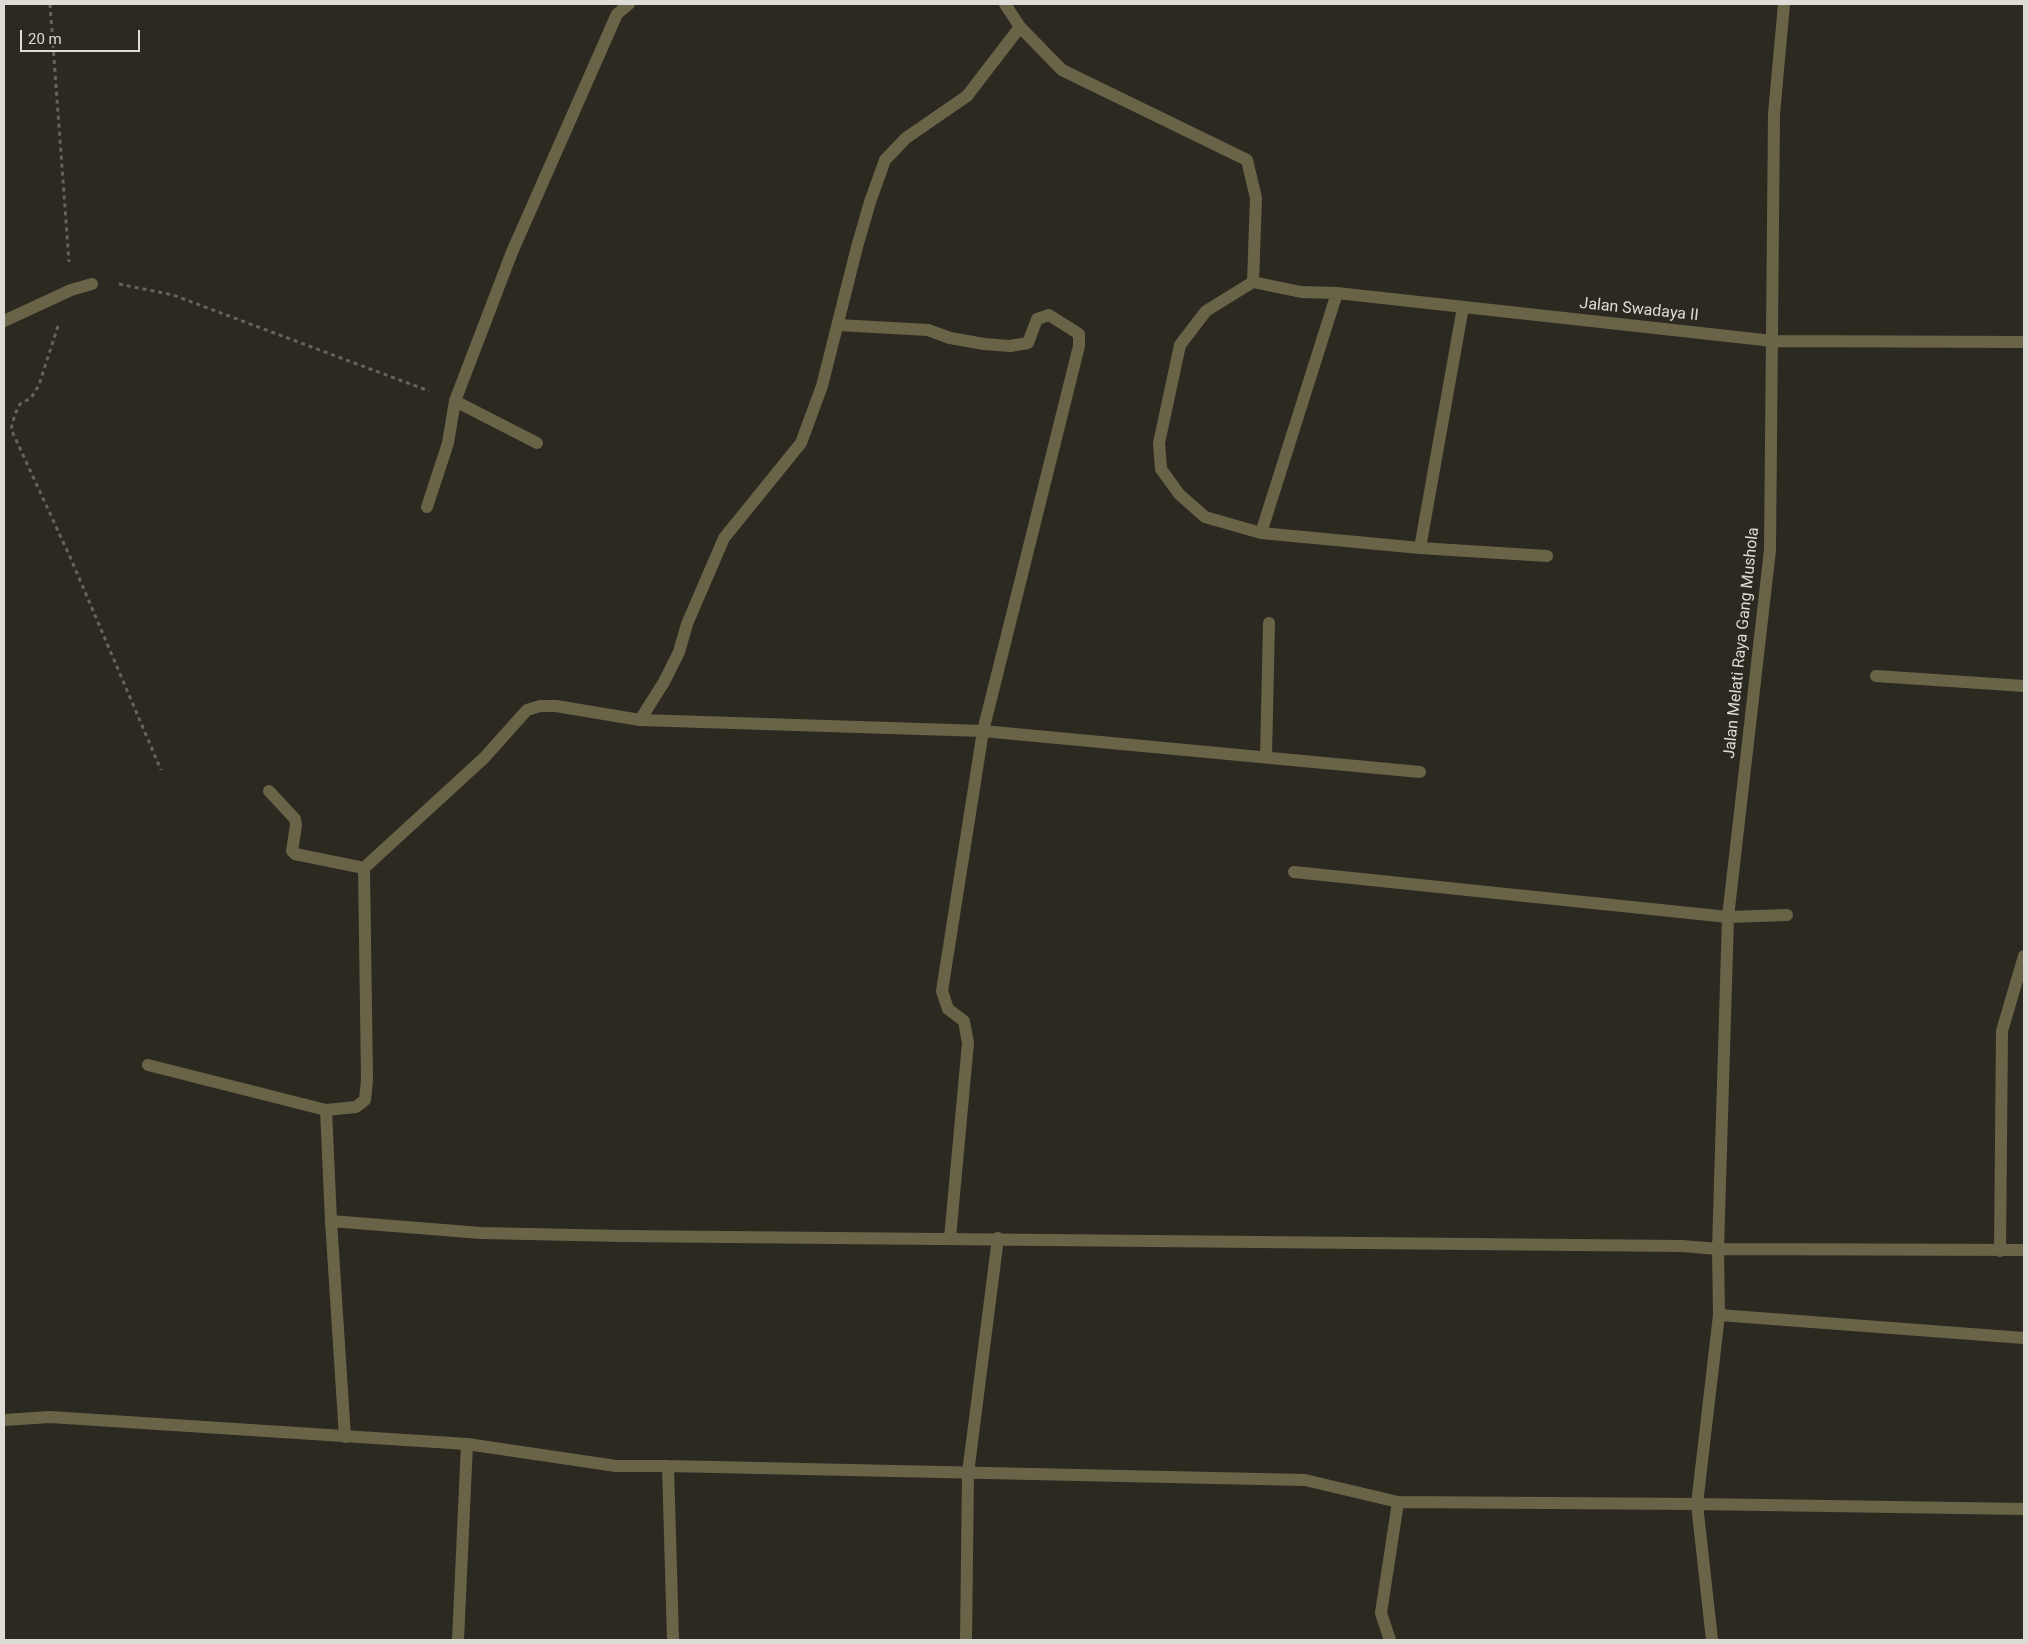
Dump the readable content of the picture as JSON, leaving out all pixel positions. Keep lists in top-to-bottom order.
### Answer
{
  "streets": {
    "street": ["Jalan Swadaya II", "Jalan Melati Raya Gang Mushola"]
  },
  "crossings": [
    ["Jalan Swadaya II", "Jalan Melati Raya Gang Mushola"]
  ],
  "scale_bar": "20 m"
}
